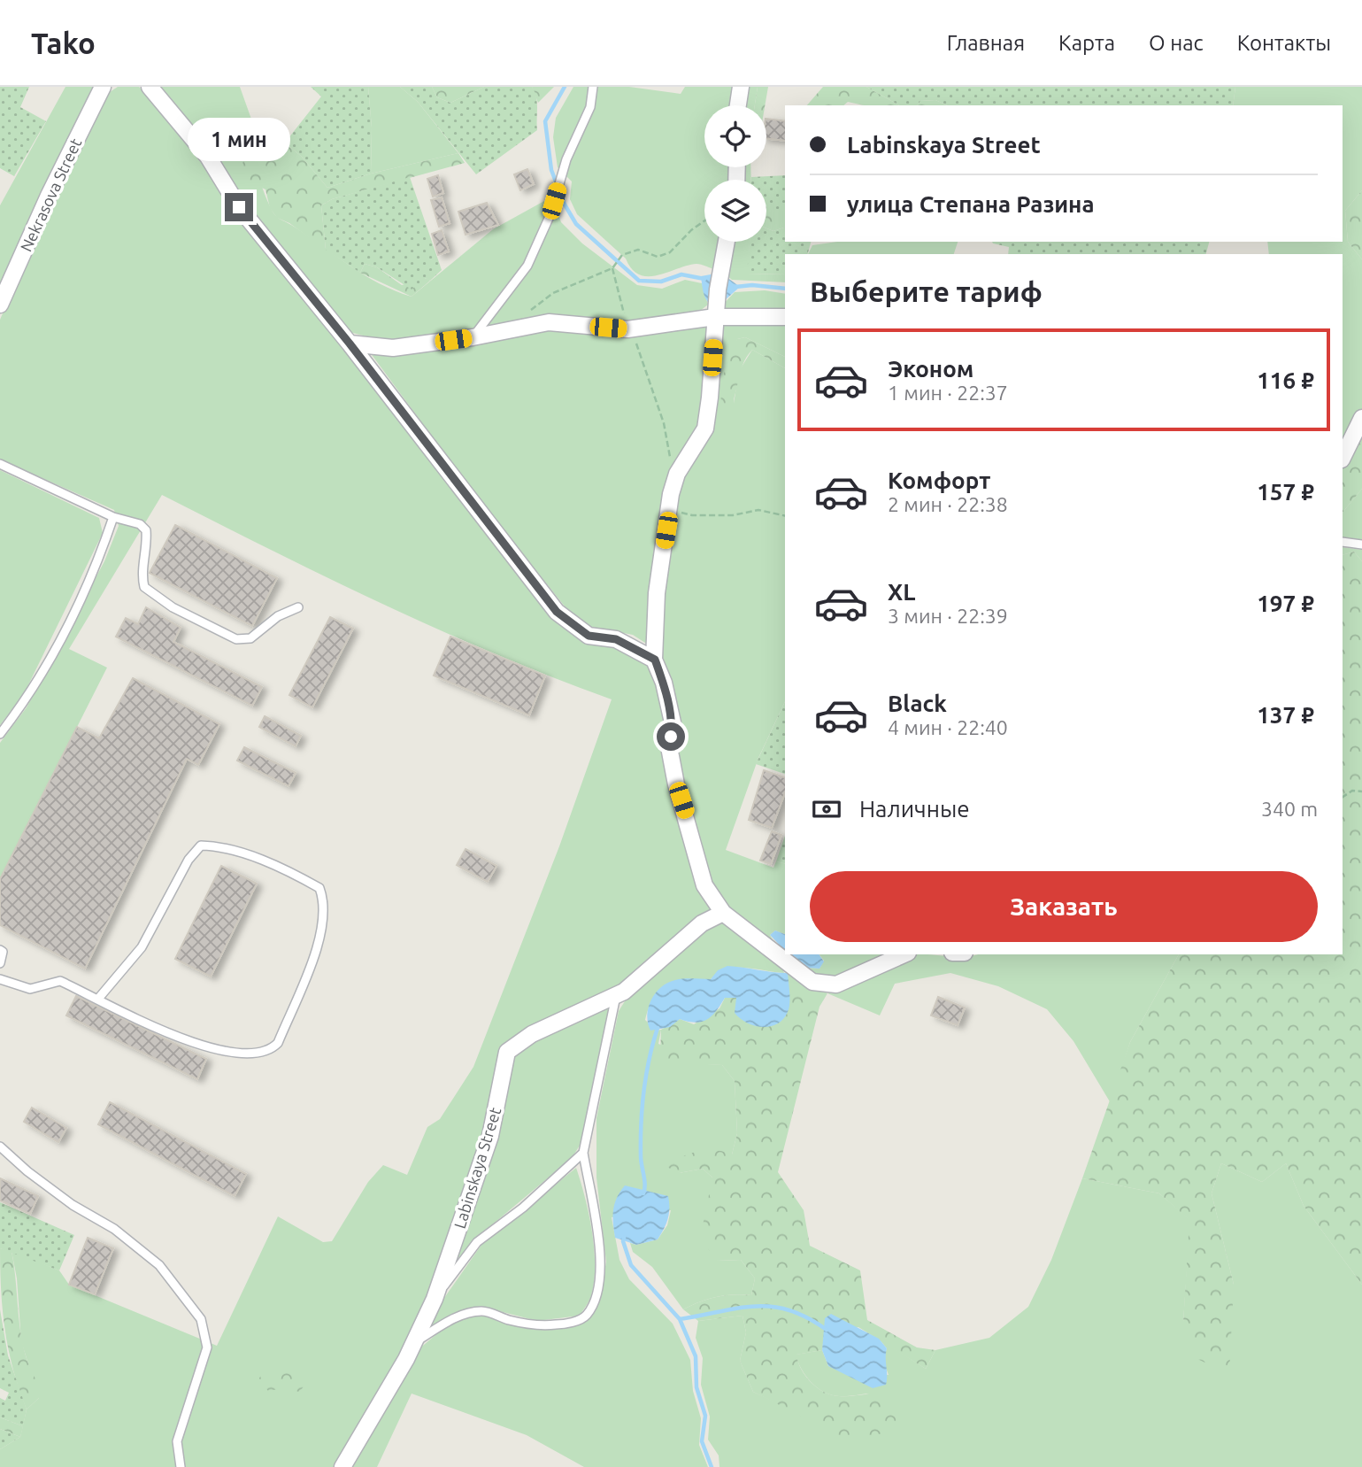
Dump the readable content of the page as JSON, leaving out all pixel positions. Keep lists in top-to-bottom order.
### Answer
{
  "streets": {
    "street": ["Nekrasova Street", "Labinskaya Street"]
  },
  "page": {
    "header": "Tako",
    "nav": [
      "Главная",
      "Карта",
      "О нас",
      "Контакты"
    ],
    "banner": ["Labinskaya Street", "улица Степана Разина"],
    "bubble": "1 мин",
    "heading": "Выберите тариф",
    "list": [
      {
        "name": "Эконом",
        "note": "1 мин · 22:37",
        "value": "116 ₽"
      },
      {
        "name": "Комфорт",
        "note": "2 мин · 22:38",
        "value": "157 ₽"
      },
      {
        "name": "XL",
        "note": "3 мин · 22:39",
        "value": "197 ₽"
      },
      {
        "name": "Black",
        "note": "4 мин · 22:40",
        "value": "137 ₽"
      }
    ],
    "pay": ["Наличные", "340 m"],
    "buttons": "Заказать"
  }
}
